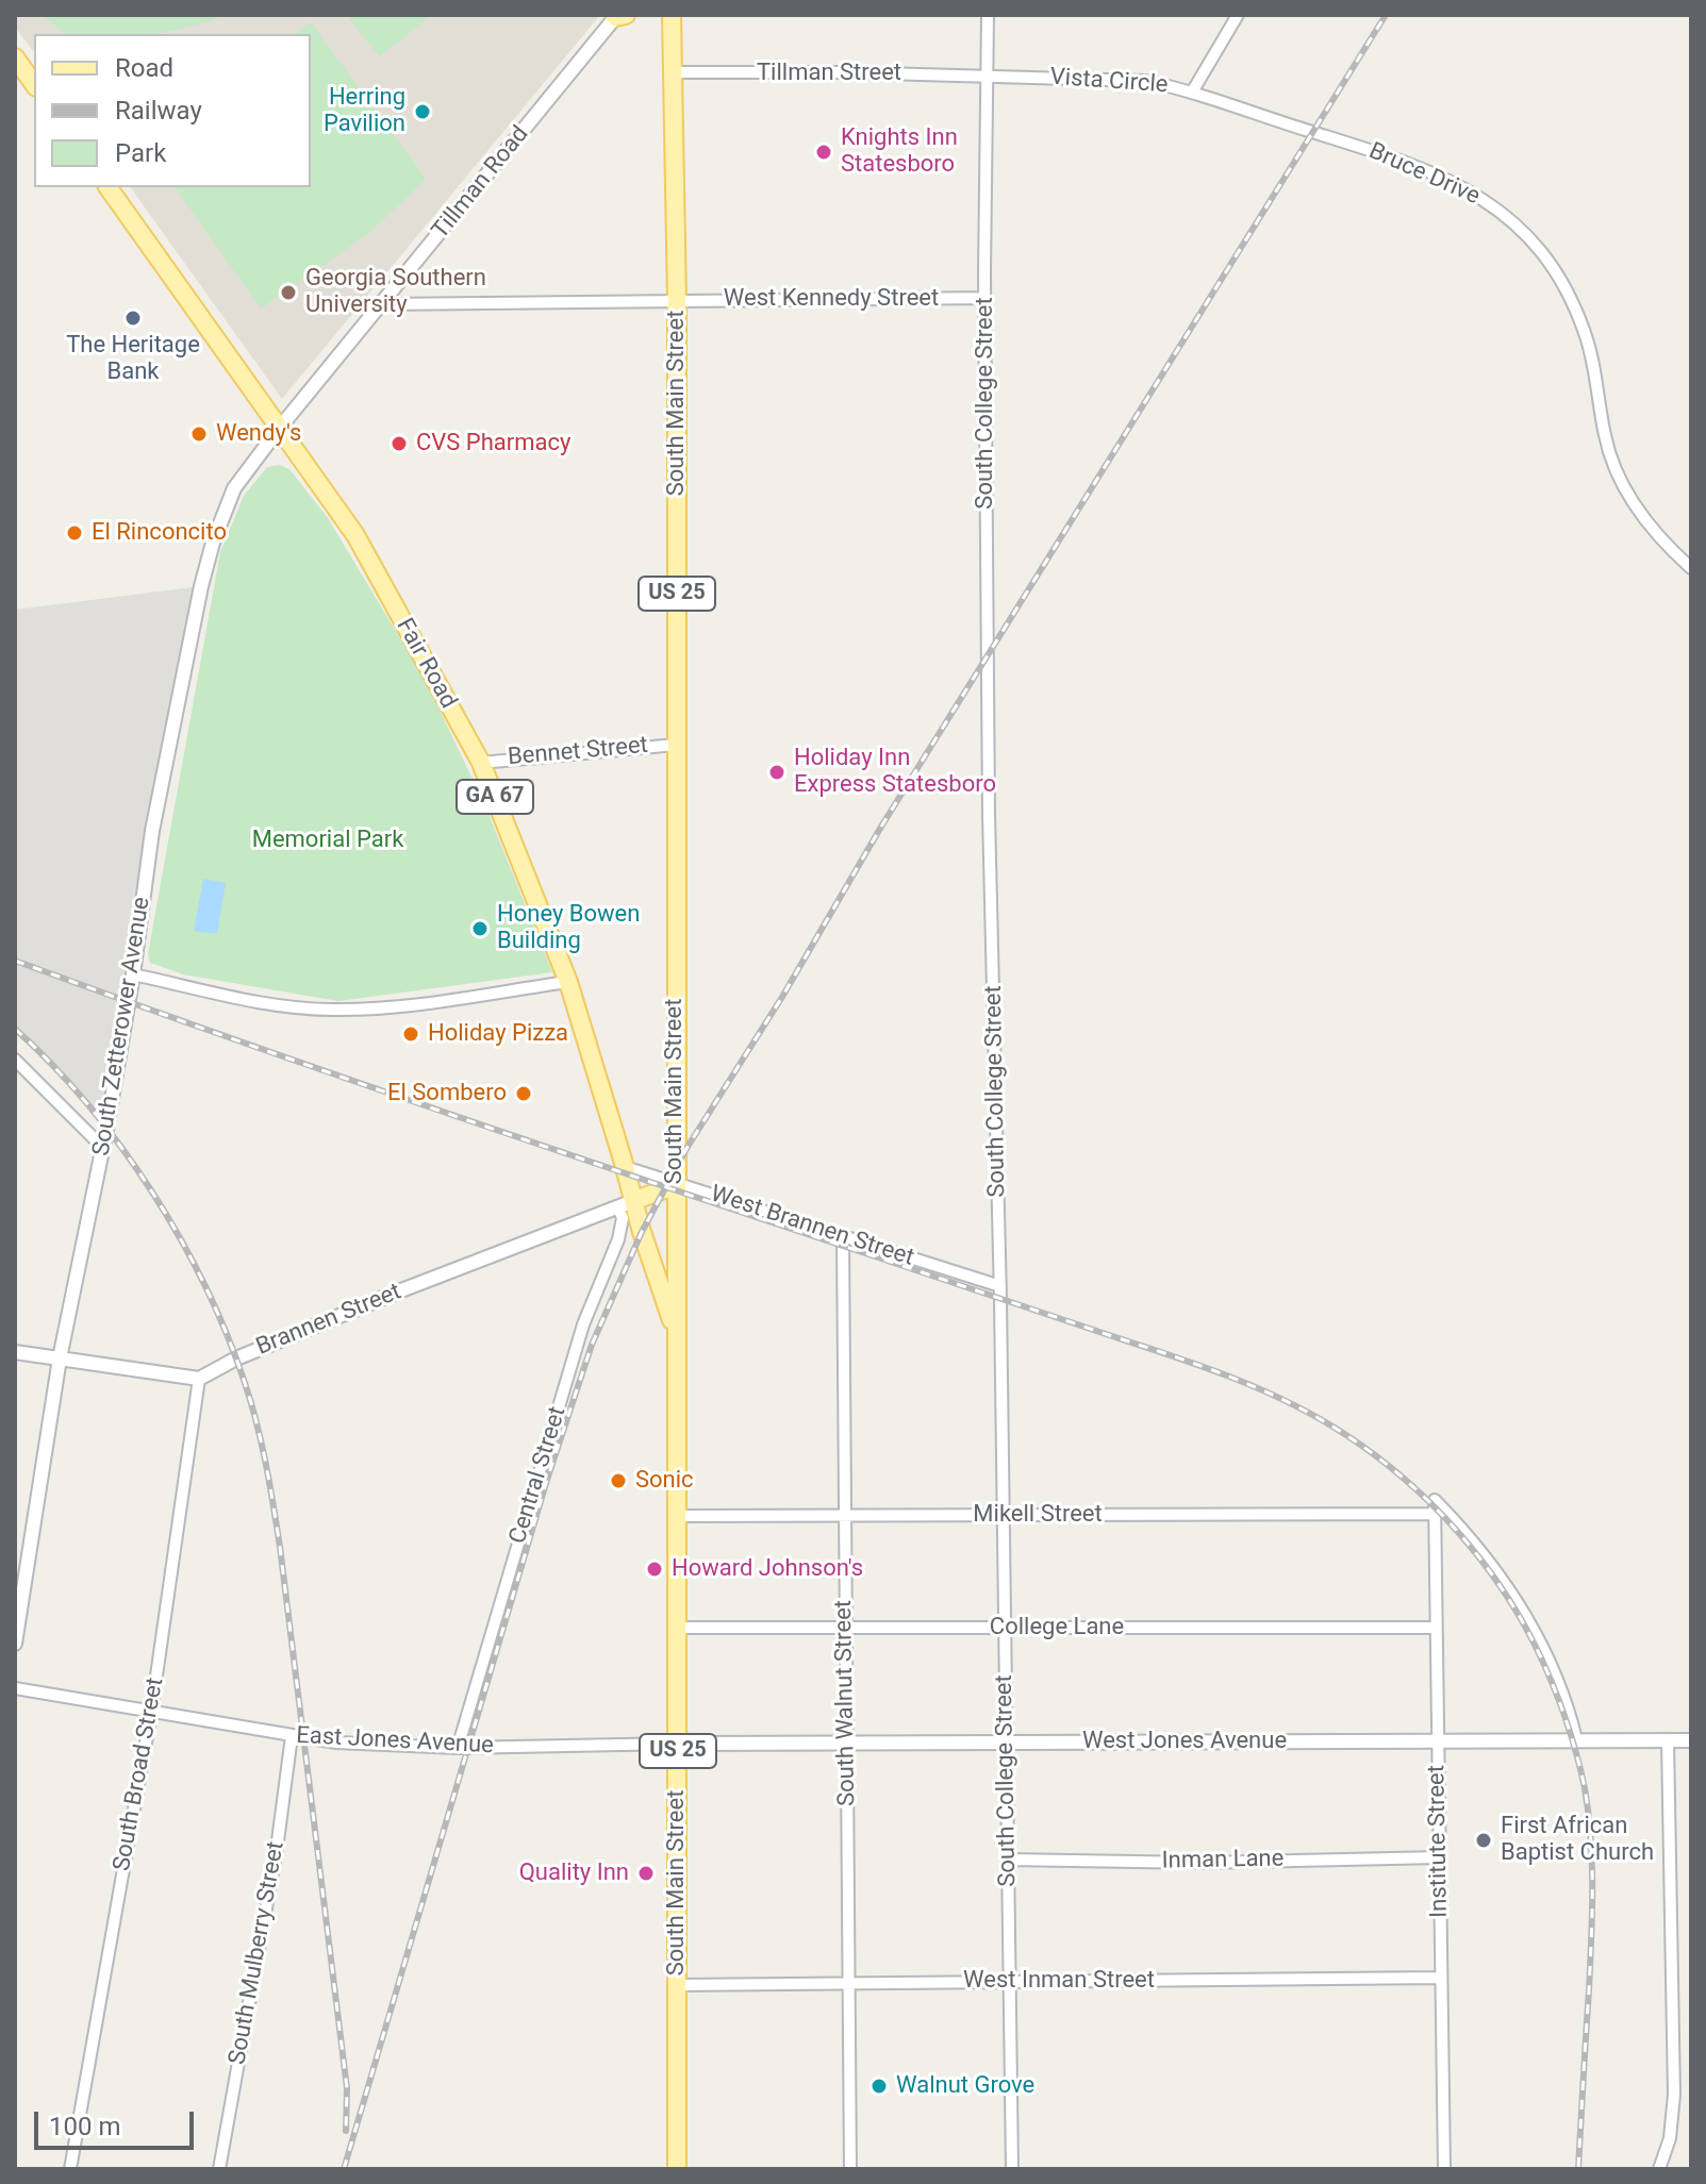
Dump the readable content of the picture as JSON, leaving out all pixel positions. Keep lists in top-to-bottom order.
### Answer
{
  "streets": {
    "main road": [
      "South Main Street",
      "US 25",
      "Fair Road",
      "GA 67"
    ],
    "street": [
      "Tillman Street",
      "Vista Circle",
      "Bruce Drive",
      "Tillman Road",
      "West Kennedy Street",
      "South College Street",
      "Bennet Street",
      "South Zetterower Avenue",
      "West Brannen Street",
      "Brannen Street",
      "Central Street",
      "Mikell Street",
      "College Lane",
      "South Walnut Street",
      "East Jones Avenue",
      "West Jones Avenue",
      "South Broad Street",
      "Institute Street",
      "Inman Lane",
      "South Mulberry Street",
      "West Inman Street"
    ]
  },
  "crossings": [
    ["Tillman Street", "Vista Circle"],
    ["Tillman Street", "South Main Street"],
    ["Tillman Street", "South College Street"],
    ["Vista Circle", "Bruce Drive"],
    ["Vista Circle", "South College Street"],
    ["Tillman Road", "West Kennedy Street"],
    ["Tillman Road", "Fair Road"],
    ["Tillman Road", "South Zetterower Avenue"],
    ["West Kennedy Street", "South Main Street"],
    ["West Kennedy Street", "South College Street"],
    ["South Main Street", "Bennet Street"],
    ["South Main Street", "GA 67"],
    ["South Main Street", "West Brannen Street"],
    ["South Main Street", "Mikell Street"],
    ["South Main Street", "College Lane"],
    ["South Main Street", "East Jones Avenue"],
    ["South Main Street", "West Jones Avenue"],
    ["South Main Street", "West Inman Street"],
    ["South College Street", "West Brannen Street"],
    ["South College Street", "Mikell Street"],
    ["South College Street", "College Lane"],
    ["South College Street", "West Jones Avenue"],
    ["South College Street", "Inman Lane"],
    ["South College Street", "West Inman Street"],
    ["Fair Road", "Bennet Street"],
    ["Fair Road", "GA 67"],
    ["Fair Road", "South Zetterower Avenue"],
    ["Fair Road", "West Brannen Street"],
    ["Fair Road", "Brannen Street"],
    ["Fair Road", "Central Street"],
    ["GA 67", "Brannen Street"],
    ["GA 67", "Central Street"],
    ["West Brannen Street", "South Walnut Street"],
    ["Brannen Street", "Central Street"],
    ["Brannen Street", "South Broad Street"],
    ["Central Street", "East Jones Avenue"],
    ["Mikell Street", "South Walnut Street"],
    ["Mikell Street", "Institute Street"],
    ["College Lane", "South Walnut Street"],
    ["College Lane", "Institute Street"],
    ["South Walnut Street", "West Jones Avenue"],
    ["South Walnut Street", "West Inman Street"],
    ["East Jones Avenue", "West Jones Avenue"],
    ["East Jones Avenue", "South Broad Street"],
    ["East Jones Avenue", "South Mulberry Street"],
    ["West Jones Avenue", "Institute Street"],
    ["Institute Street", "Inman Lane"],
    ["Institute Street", "West Inman Street"]
  ],
  "parks": ["Memorial Park"],
  "places": [
    "Herring Pavilion",
    "Knights Inn Statesboro",
    "Georgia Southern University",
    "The Heritage Bank",
    "Wendy's",
    "CVS Pharmacy",
    "El Rinconcito",
    "Holiday Inn Express Statesboro",
    "Honey Bowen Building",
    "Holiday Pizza",
    "El Sombero",
    "Sonic",
    "Howard Johnson's",
    "First African Baptist Church",
    "Quality Inn",
    "Walnut Grove"
  ],
  "legend": ["Road", "Railway", "Park"],
  "scale_bar": "100 m"
}
